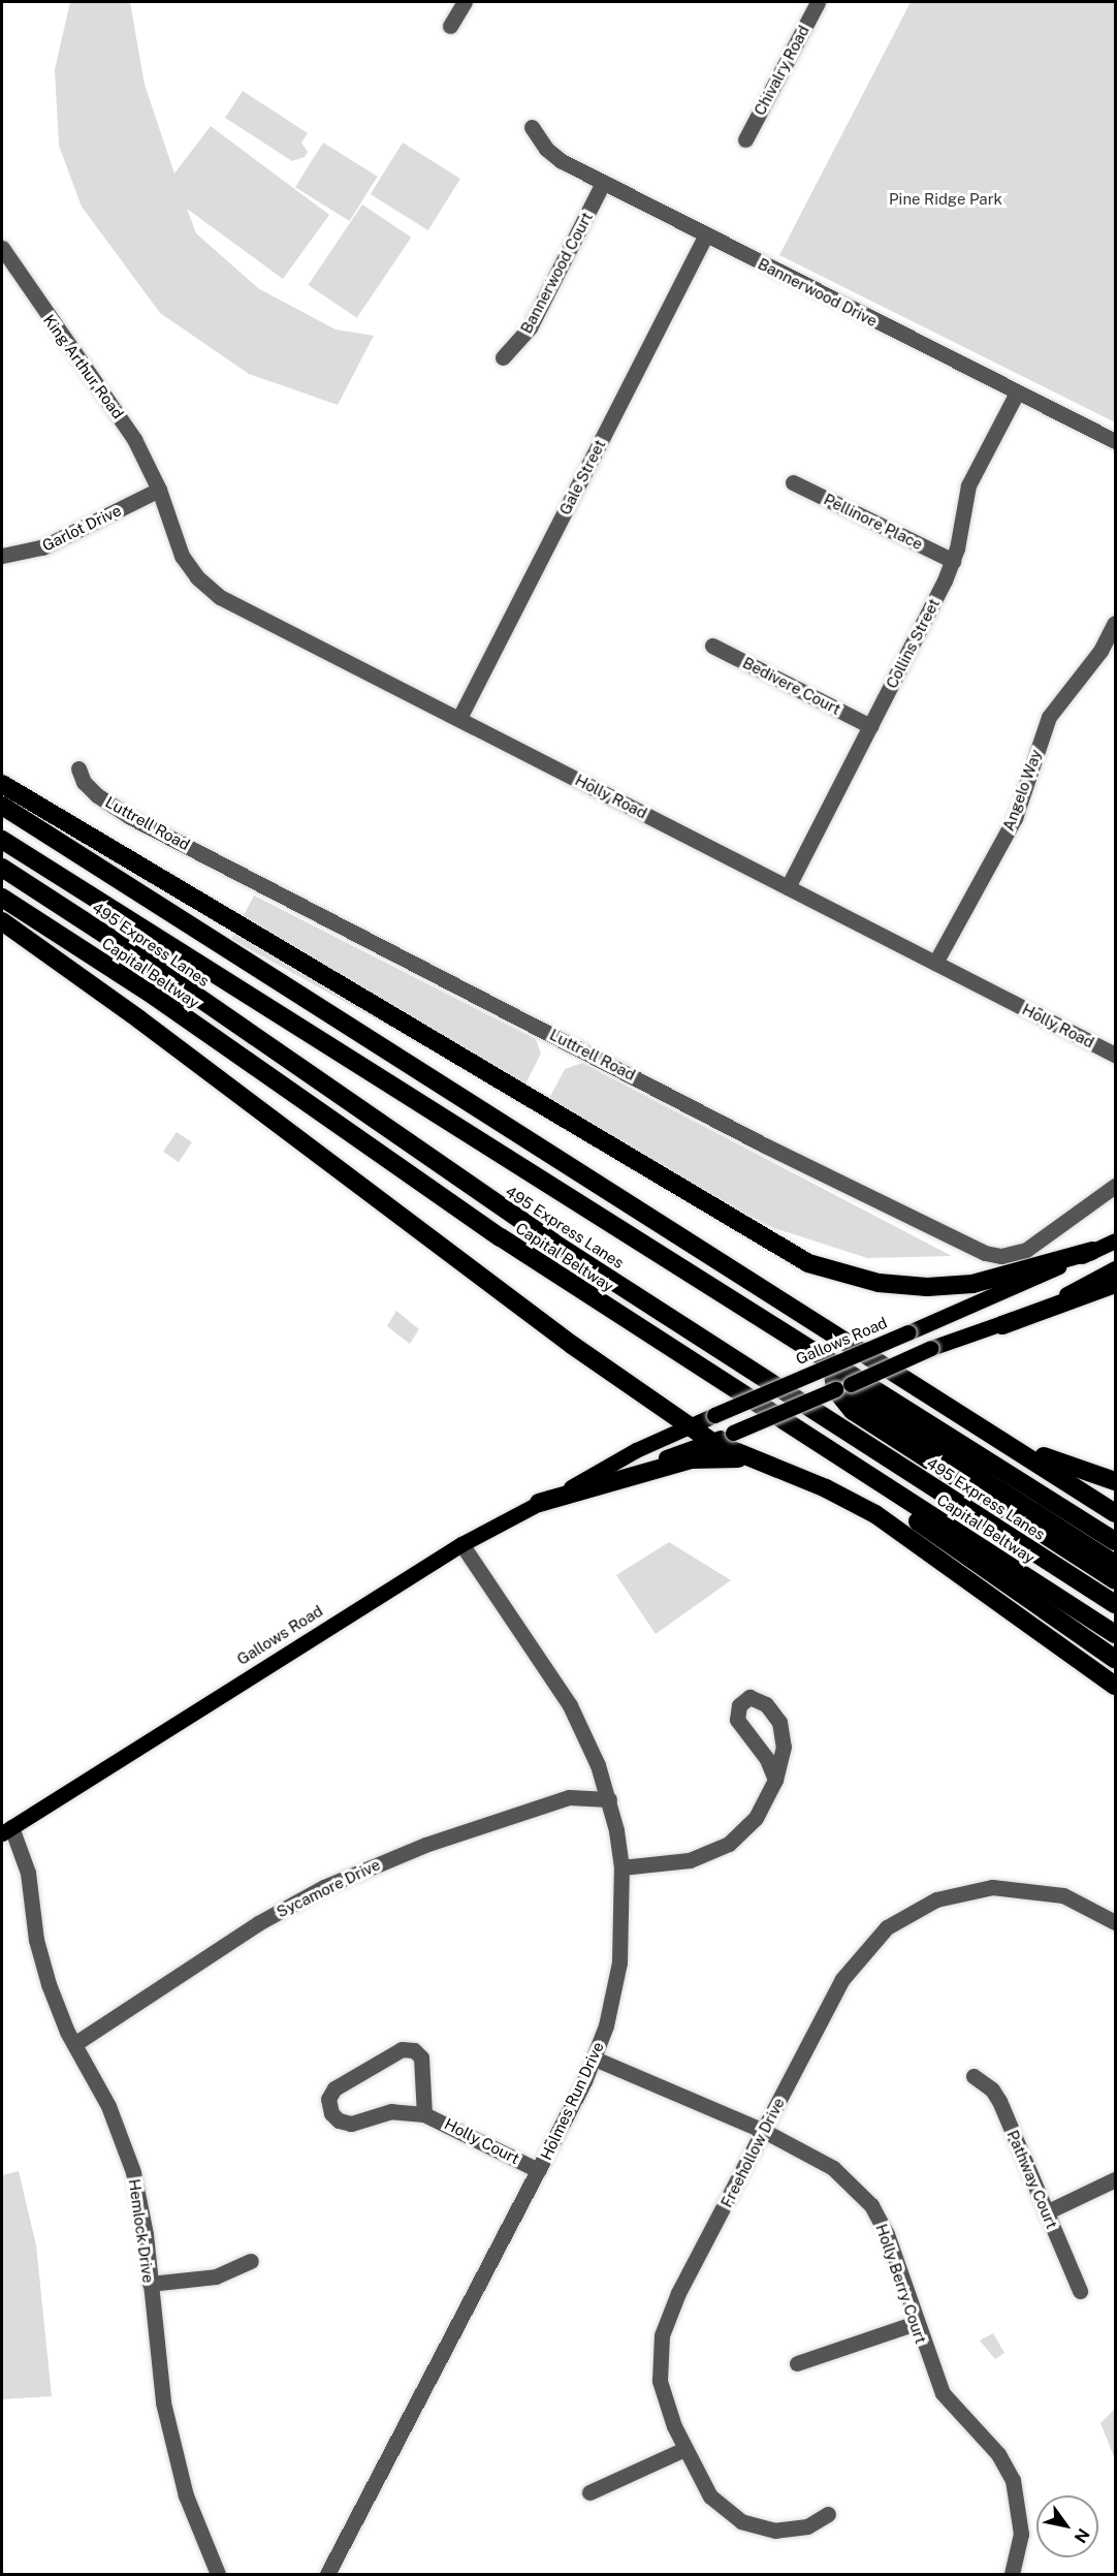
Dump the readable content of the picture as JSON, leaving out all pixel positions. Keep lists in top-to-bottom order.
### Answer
{
  "streets": {
    "highway": ["495 Express Lanes", "Capital Beltway"],
    "main road": ["Gallows Road"],
    "street": [
      "Chivalry Road",
      "Bannerwood Court",
      "Bannerwood Drive",
      "King Arthur Road",
      "Gale Street",
      "Pellinore Place",
      "Garlot Drive",
      "Collins Street",
      "Bedivere Court",
      "Angelo Way",
      "Holly Road",
      "Luttrell Road",
      "Sycamore Drive",
      "Holmes Run Drive",
      "Holly Court",
      "Freehollow Drive",
      "Pathway Court",
      "Hemlock Drive",
      "Holly Berry Court"
    ]
  },
  "crossings": [
    ["Bannerwood Court", "Bannerwood Drive"],
    ["Bannerwood Drive", "Gale Street"],
    ["Bannerwood Drive", "Collins Street"],
    ["King Arthur Road", "Garlot Drive"],
    ["King Arthur Road", "Holly Road"],
    ["Gale Street", "Holly Road"],
    ["Pellinore Place", "Collins Street"],
    ["Garlot Drive", "Holly Road"],
    ["Collins Street", "Bedivere Court"],
    ["Collins Street", "Holly Road"],
    ["Angelo Way", "Holly Road"],
    ["Gallows Road", "Holmes Run Drive"],
    ["Gallows Road", "Hemlock Drive"],
    ["Sycamore Drive", "Holmes Run Drive"],
    ["Sycamore Drive", "Hemlock Drive"],
    ["Holmes Run Drive", "Holly Court"],
    ["Holmes Run Drive", "Holly Berry Court"],
    ["Freehollow Drive", "Holly Berry Court"]
  ],
  "parks": ["Pine Ridge Park"],
  "north": "bottom right"
}
